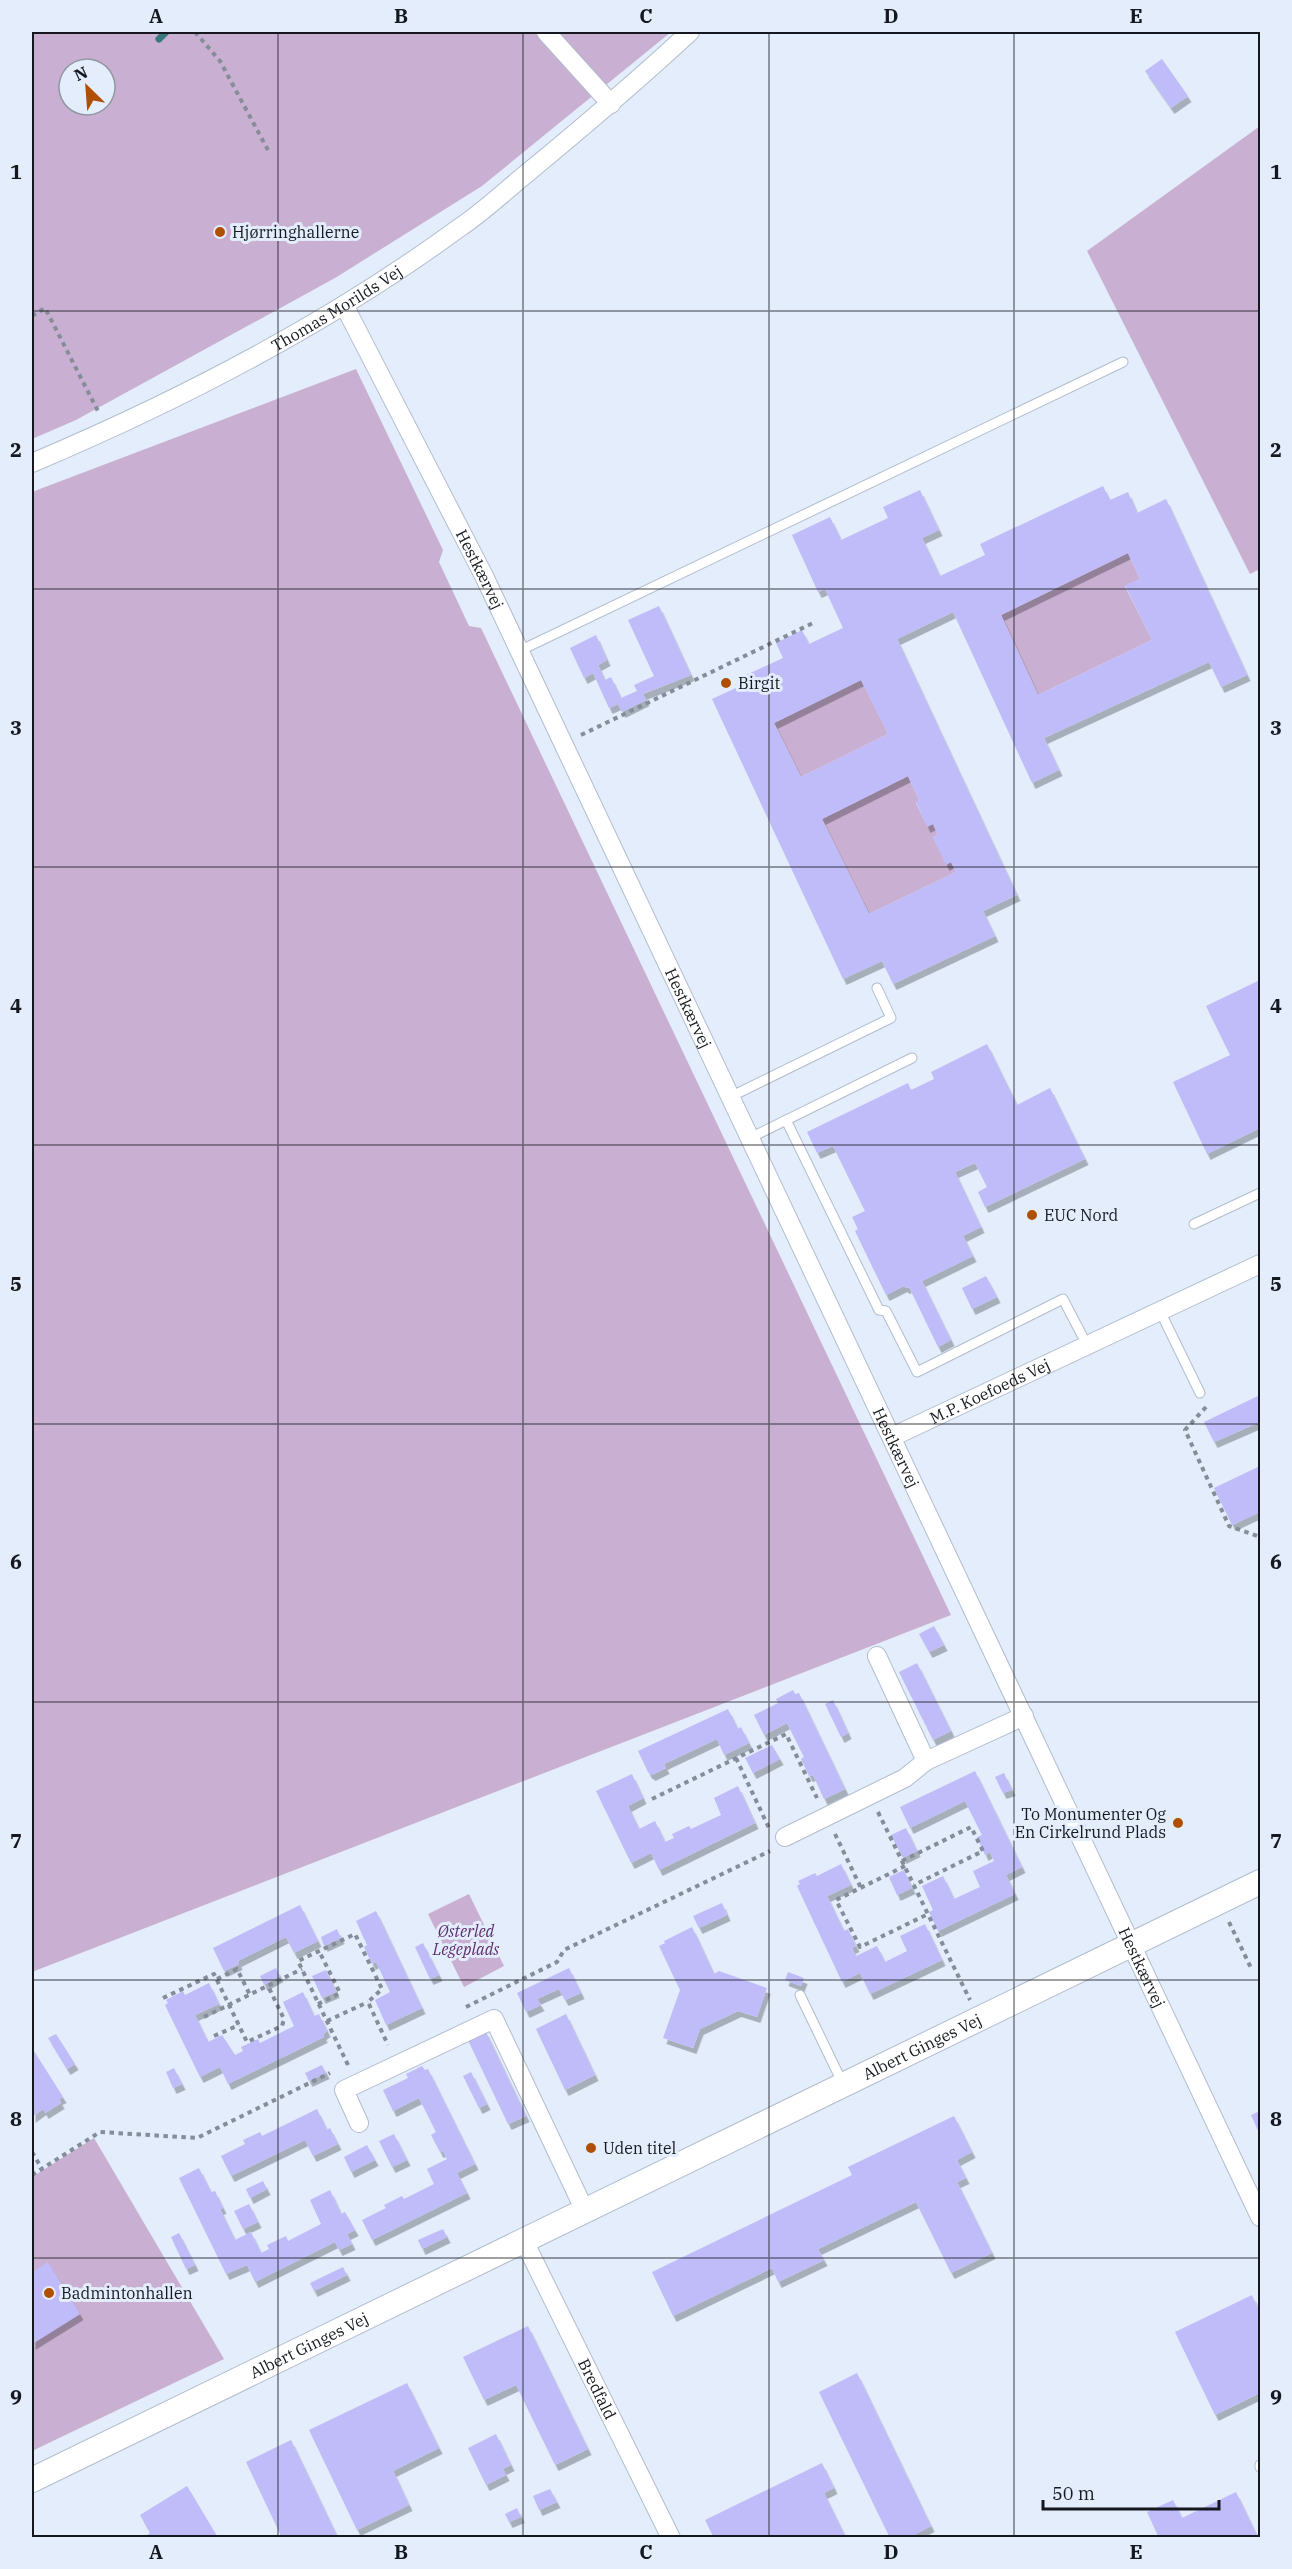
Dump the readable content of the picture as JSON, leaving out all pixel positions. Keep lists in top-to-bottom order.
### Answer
{
  "streets": {
    "street": [
      "Thomas Morilds Vej",
      "Hestkærvej",
      "M.P. Koefoeds Vej",
      "Albert Ginges Vej",
      "Bredfald"
    ]
  },
  "crossings": [
    ["Thomas Morilds Vej", "Hestkærvej"],
    ["Hestkærvej", "M.P. Koefoeds Vej"],
    ["Hestkærvej", "Albert Ginges Vej"],
    ["Albert Ginges Vej", "Bredfald"]
  ],
  "parks": ["Østerled Legeplads"],
  "places": [
    "Hjørringhallerne",
    "Birgit",
    "EUC Nord",
    "To Monumenter Og En Cirkelrund Plads",
    "Uden titel",
    "Badmintonhallen"
  ],
  "scale_bar": "50 m",
  "north": "top left",
  "grid": {
    "columns": [
      "A",
      "B",
      "C",
      "D",
      "E"
    ],
    "rows": [
      "1",
      "2",
      "3",
      "4",
      "5",
      "6",
      "7",
      "8",
      "9"
    ]
  }
}
